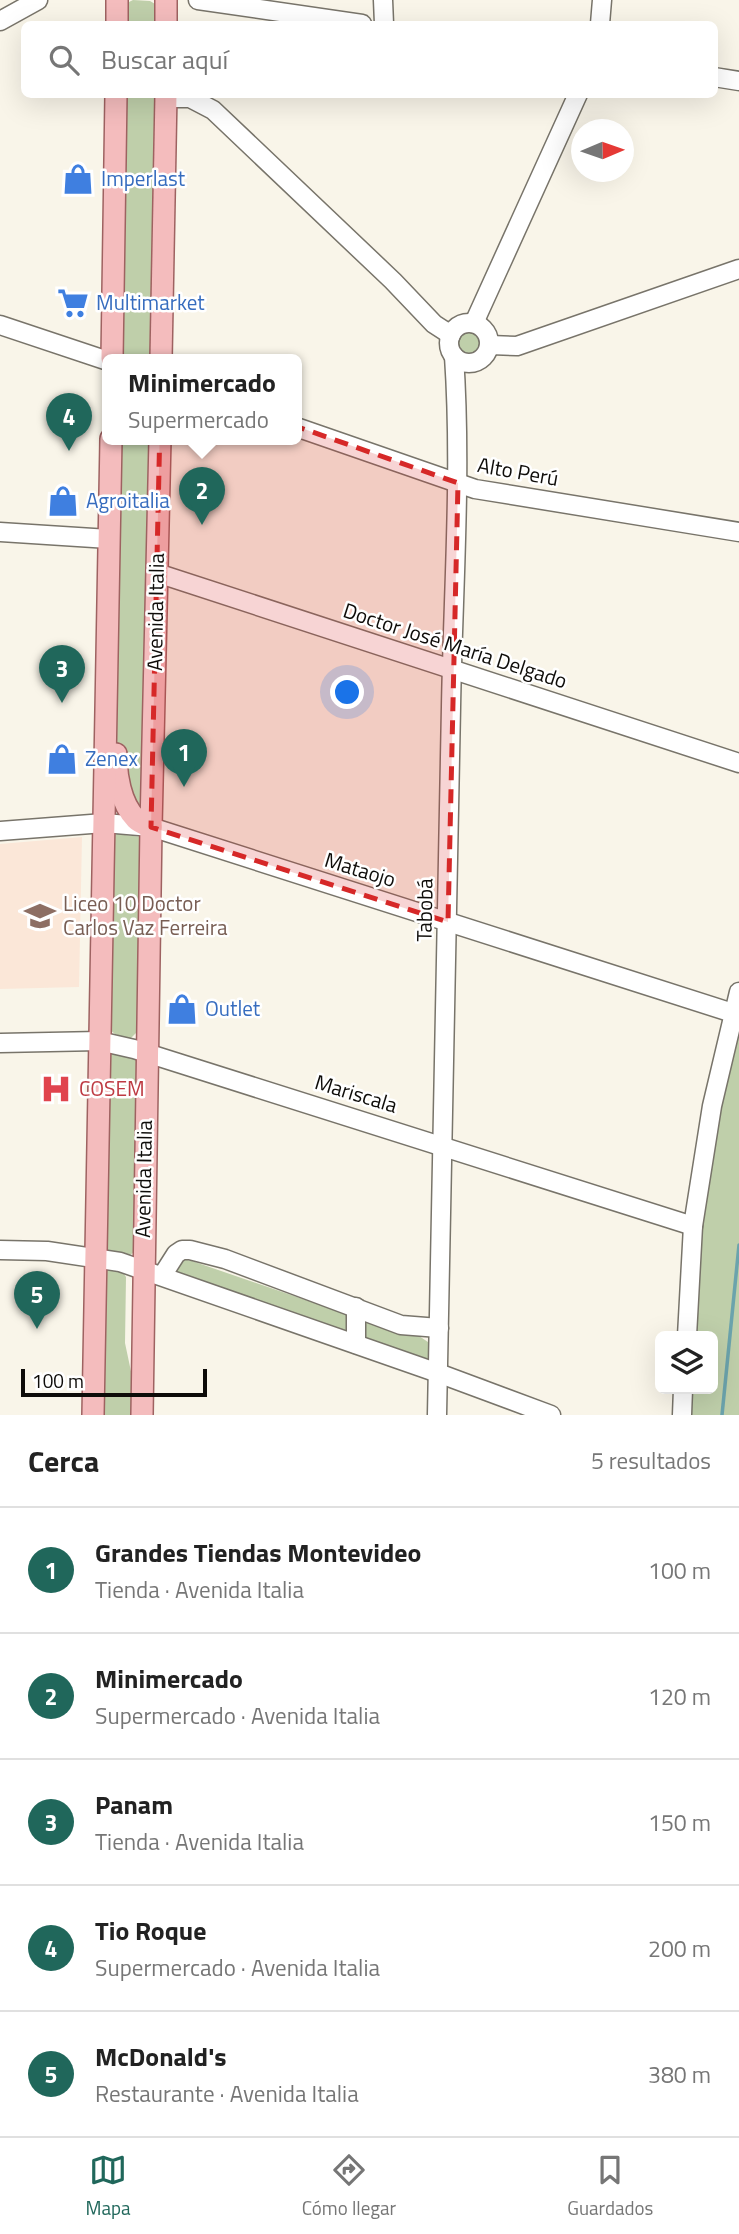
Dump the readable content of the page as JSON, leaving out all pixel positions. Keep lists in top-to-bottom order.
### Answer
{
  "streets": {
    "main road": ["Avenida Italia"],
    "street": [
      "Alto Perú",
      "Doctor José María Delgado",
      "Mataojo",
      "Tabobá",
      "Mariscala"
    ]
  },
  "crossings": [
    ["Alto Perú", "Tabobá"],
    ["Avenida Italia", "Doctor José María Delgado"],
    ["Avenida Italia", "Mataojo"],
    ["Avenida Italia", "Mariscala"],
    ["Doctor José María Delgado", "Tabobá"],
    ["Mataojo", "Tabobá"],
    ["Tabobá", "Mariscala"]
  ],
  "places": {
    "shop": [
      "Imperlast",
      "Agroitalia",
      "Zenex",
      "Outlet"
    ],
    "supermarket": ["Multimarket"],
    "school or university": ["Liceo 10 Doctor Carlos Vaz Ferreira"],
    "hospital": ["COSEM"]
  },
  "scale_bar": "100 m",
  "north": "right",
  "page": {
    "search": "Buscar aquí",
    "popup": ["Minimercado", "Supermercado"],
    "pins": [
      "4",
      "2",
      "3",
      "1",
      "5"
    ],
    "scale": "100 m",
    "heading": ["Cerca", "5 resultados"],
    "list": [
      {
        "mark": "1",
        "name": "Grandes Tiendas Montevideo",
        "note": "Tienda · Avenida Italia",
        "value": "100 m"
      },
      {
        "mark": "2",
        "name": "Minimercado",
        "note": "Supermercado · Avenida Italia",
        "value": "120 m"
      },
      {
        "mark": "3",
        "name": "Panam",
        "note": "Tienda · Avenida Italia",
        "value": "150 m"
      },
      {
        "mark": "4",
        "name": "Tio Roque",
        "note": "Supermercado · Avenida Italia",
        "value": "200 m"
      },
      {
        "mark": "5",
        "name": "McDonald's",
        "note": "Restaurante · Avenida Italia",
        "value": "380 m"
      }
    ],
    "nav": ["Mapa", "Cómo llegar", "Guardados"]
  }
}
